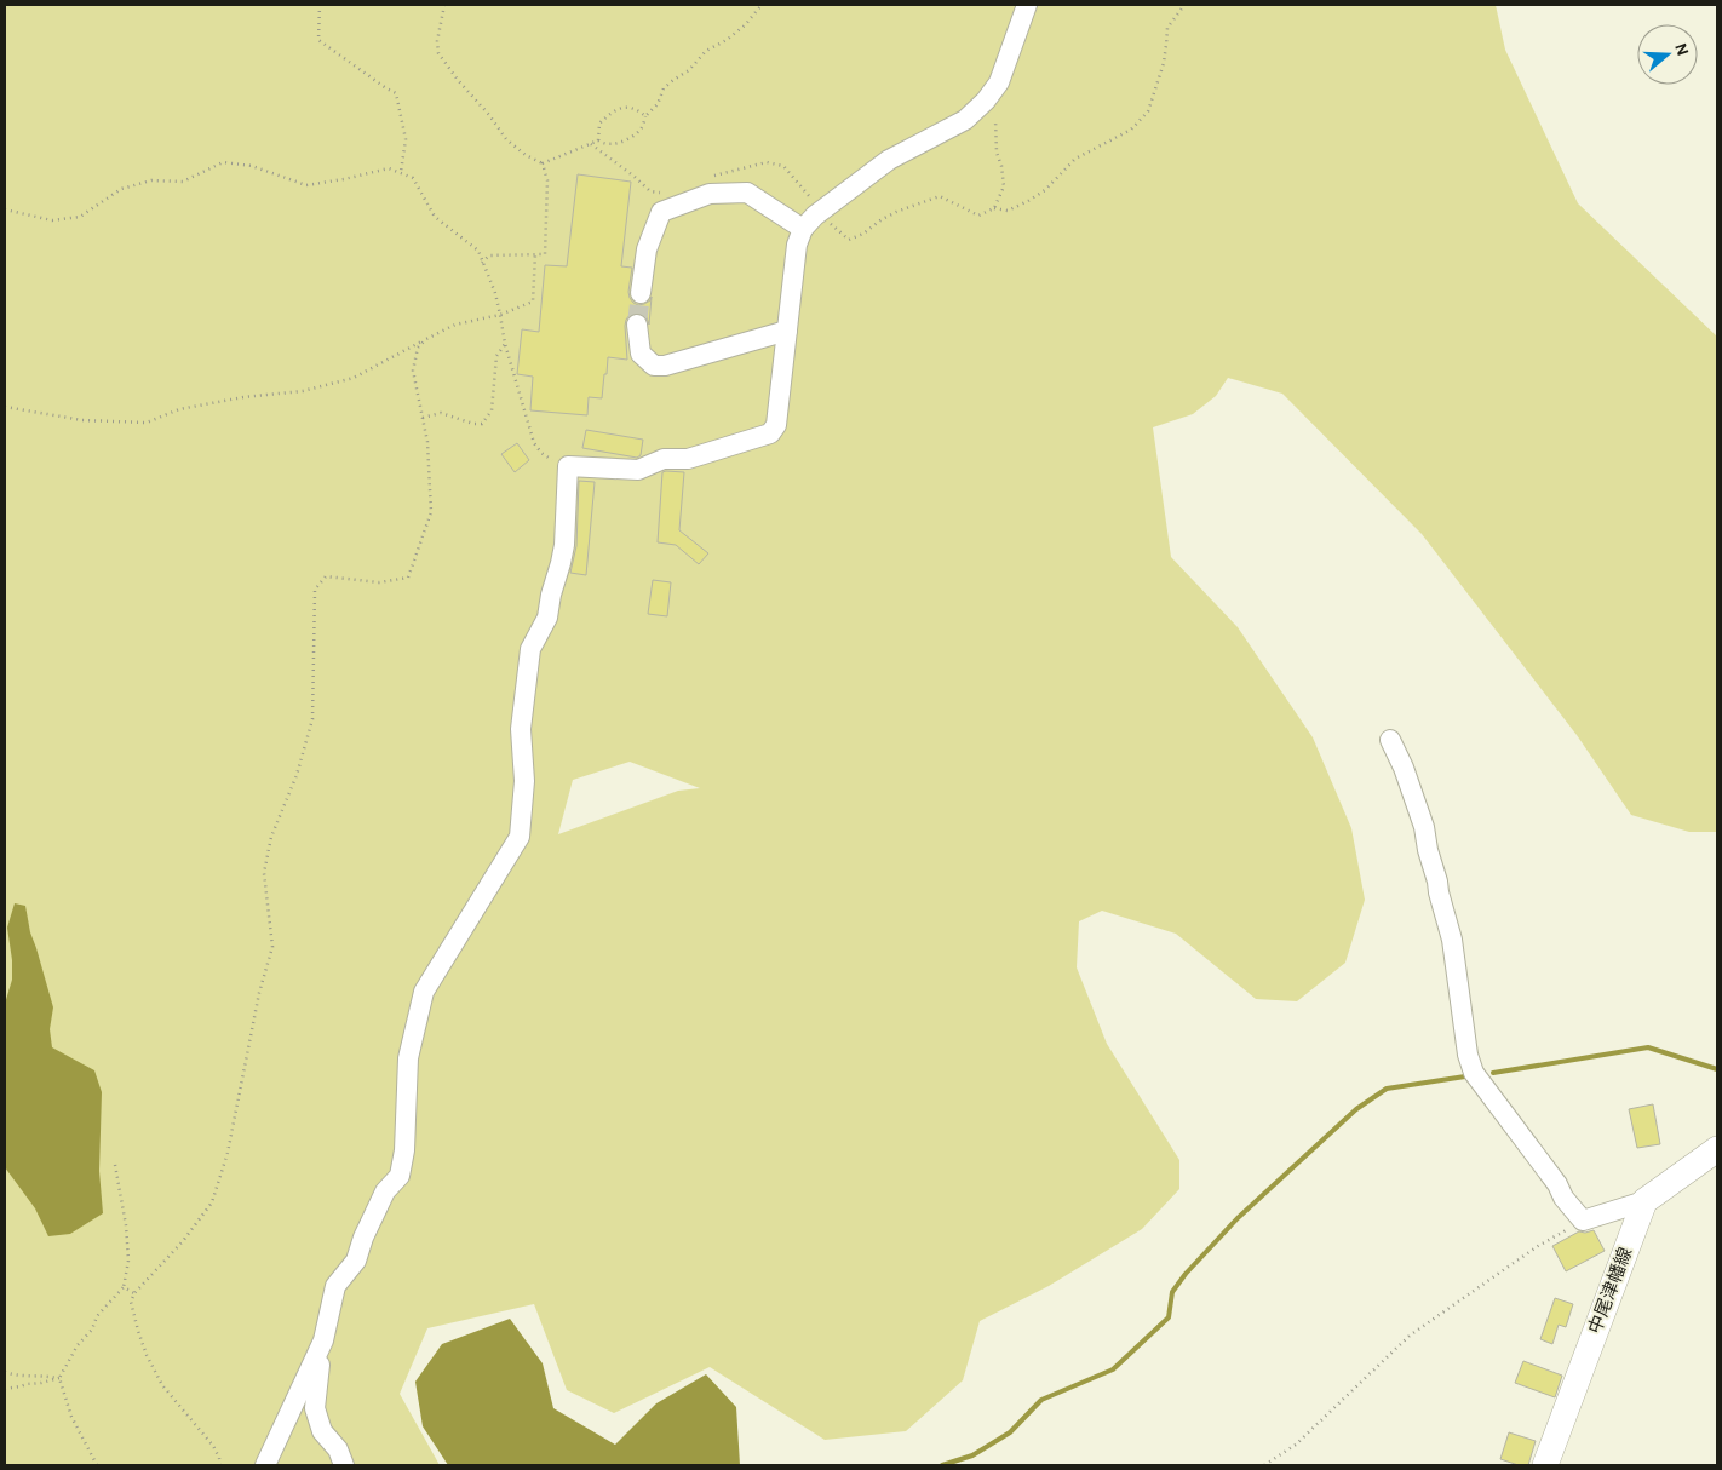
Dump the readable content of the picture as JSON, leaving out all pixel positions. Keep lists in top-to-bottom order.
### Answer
{
  "streets": {
    "main road": ["中尾津幡線"]
  },
  "north": "right"
}
